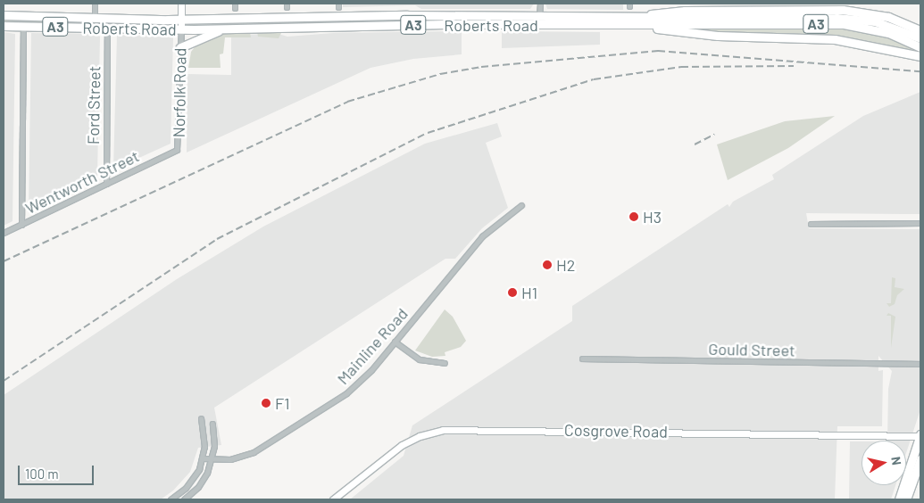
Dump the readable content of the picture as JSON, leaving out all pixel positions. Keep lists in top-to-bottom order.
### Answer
{
  "streets": {
    "highway": ["A3", "Roberts Road"],
    "main road": ["Norfolk Road", "Cosgrove Road"],
    "street": [
      "Ford Street",
      "Wentworth Street",
      "Mainline Road",
      "Gould Street"
    ]
  },
  "crossings": [
    ["Roberts Road", "Norfolk Road"],
    ["Roberts Road", "Ford Street"],
    ["Norfolk Road", "Wentworth Street"],
    ["Ford Street", "Wentworth Street"]
  ],
  "places": [
    "H3",
    "H2",
    "H1",
    "F1"
  ],
  "scale_bar": "100 m",
  "north": "right"
}
